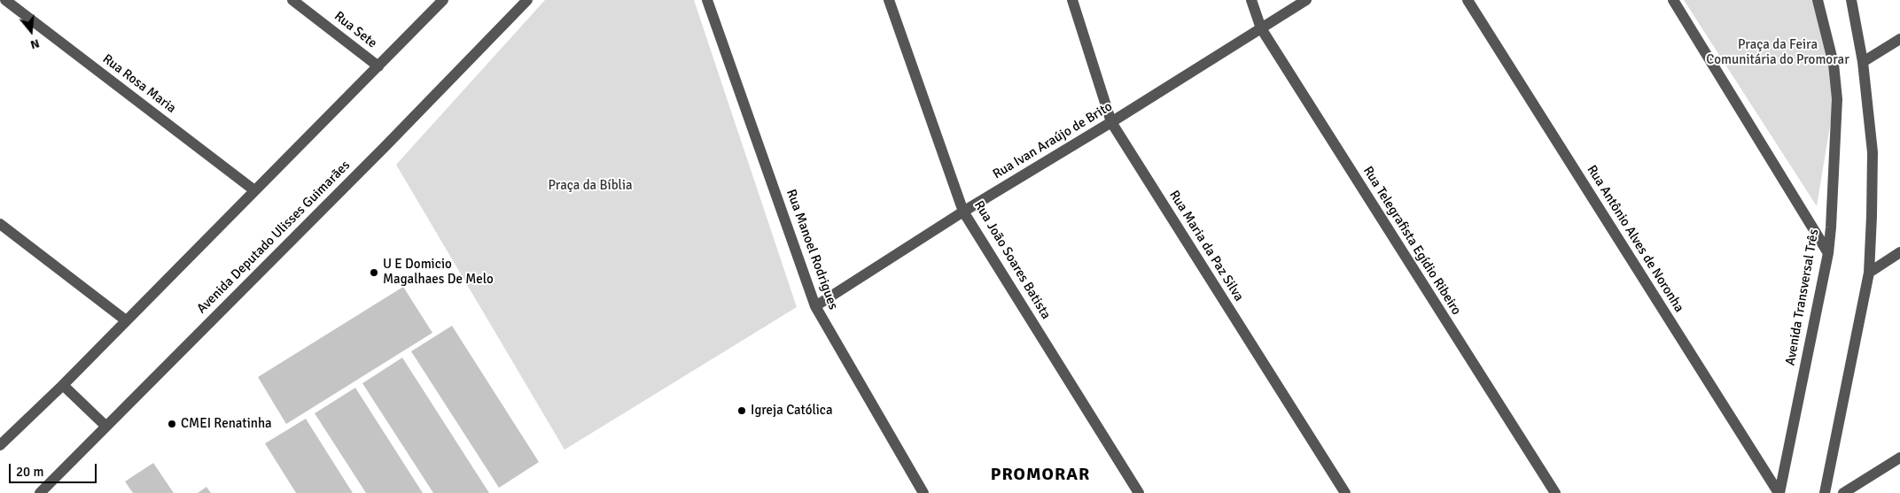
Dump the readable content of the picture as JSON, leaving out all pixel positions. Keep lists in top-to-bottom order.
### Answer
{
  "streets": {
    "street": [
      "Rua Sete",
      "Rua Rosa Maria",
      "Rua Ivan Araújo de Brito",
      "Avenida Deputado Ulisses Guimarães",
      "Rua Antônio Alves de Noronha",
      "Rua Telegrafista Egídio Ribeiro",
      "Rua Maria da Paz Silva",
      "Rua Manoel Rodrigues",
      "Rua João Soares Batista",
      "Avenida Transversal Três"
    ]
  },
  "crossings": [
    ["Rua Ivan Araújo de Brito", "Rua Telegrafista Egídio Ribeiro"],
    ["Rua Ivan Araújo de Brito", "Rua Maria da Paz Silva"],
    ["Rua Ivan Araújo de Brito", "Rua Manoel Rodrigues"],
    ["Rua Ivan Araújo de Brito", "Rua João Soares Batista"],
    ["Rua Antônio Alves de Noronha", "Avenida Transversal Três"]
  ],
  "districts": ["PROMORAR"],
  "parks": ["Praça da Feira Comunitária do Promorar", "Praça da Bíblia"],
  "places": ["U E Domicio Magalhaes De Melo", "Igreja Católica", "CMEI Renatinha"],
  "scale_bar": "20 m",
  "north": "bottom"
}
